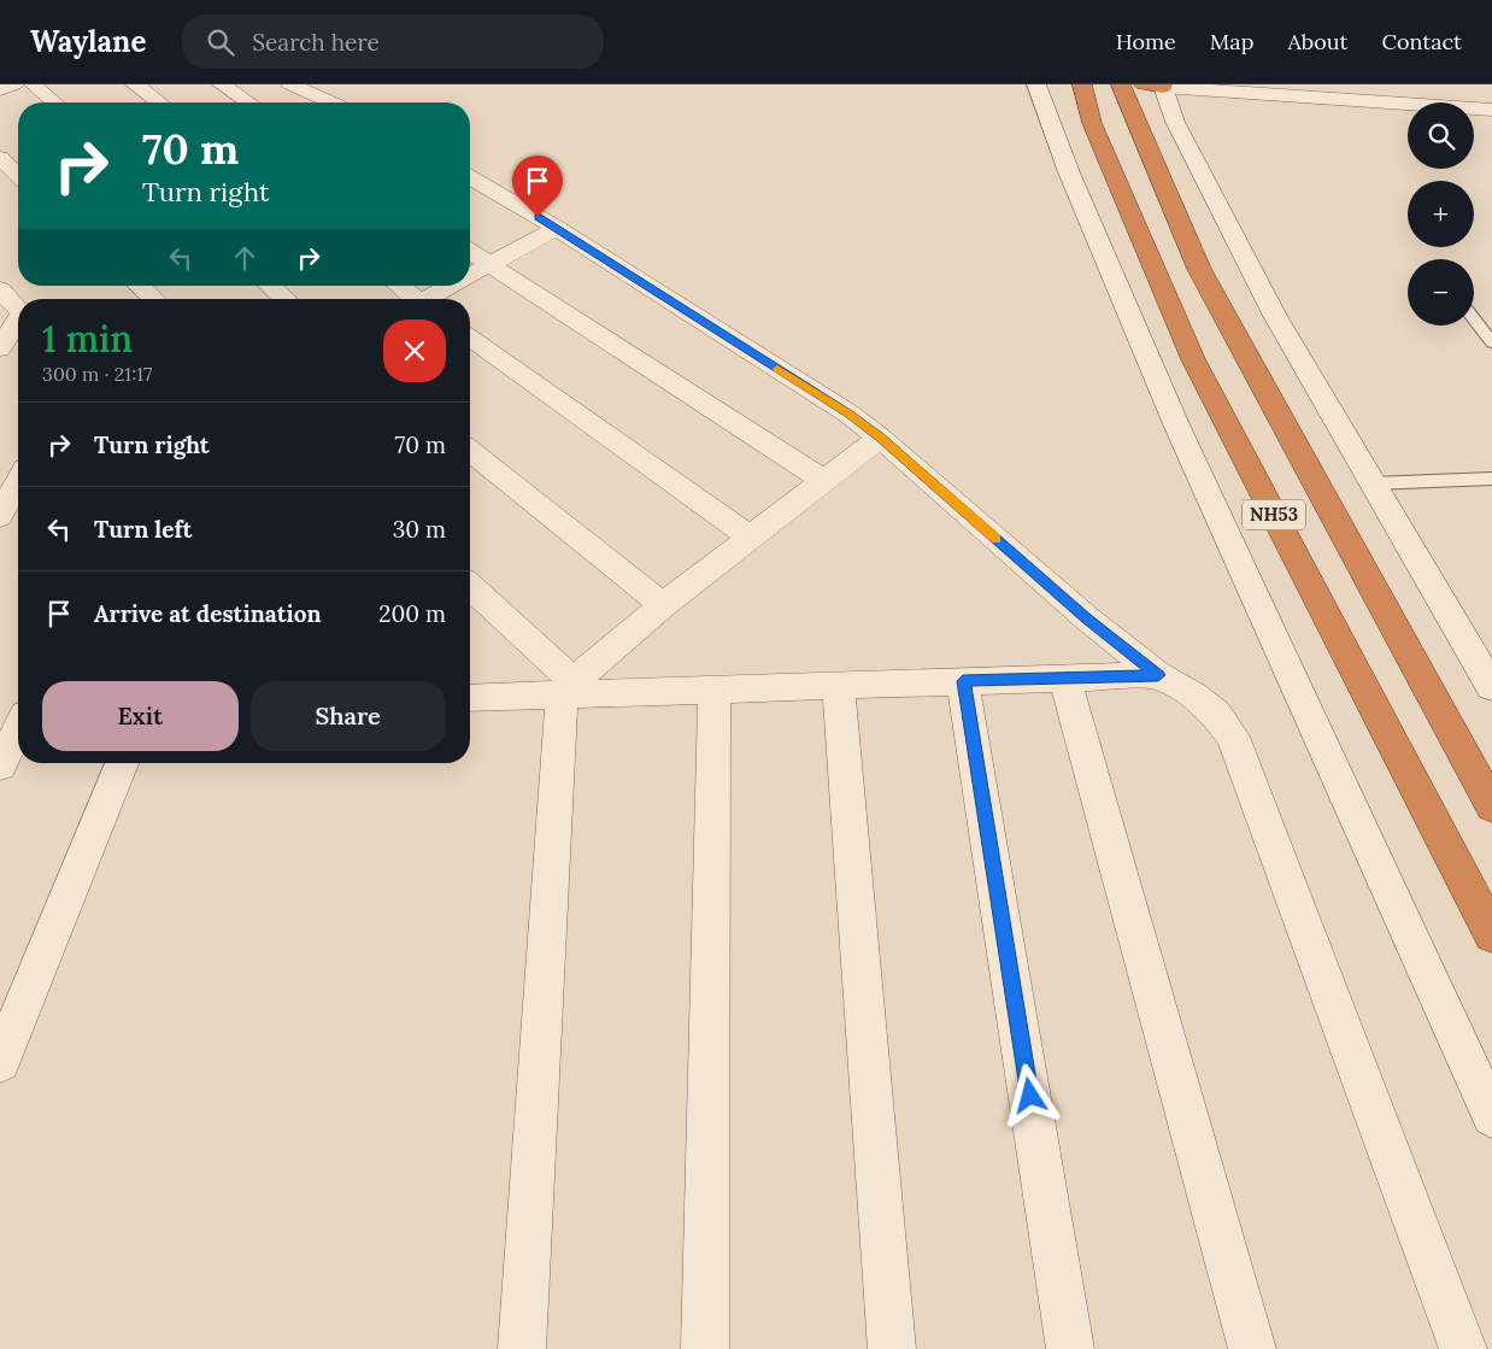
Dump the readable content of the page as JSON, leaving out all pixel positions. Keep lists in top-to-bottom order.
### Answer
{
  "streets": {
    "highway": ["NH53"]
  },
  "page": {
    "header": "Waylane",
    "search": "Search here",
    "nav": [
      "Home",
      "Map",
      "About",
      "Contact"
    ],
    "map_buttons": ["+", "−"],
    "turn": ["70 m", "Turn right"],
    "heading": ["1 min", "300 m · 21:17"],
    "list": [
      {
        "name": "Turn right",
        "value": "70 m"
      },
      {
        "name": "Turn left",
        "value": "30 m"
      },
      {
        "name": "Arrive at destination",
        "value": "200 m"
      }
    ],
    "buttons": ["Exit", "Share"]
  }
}
